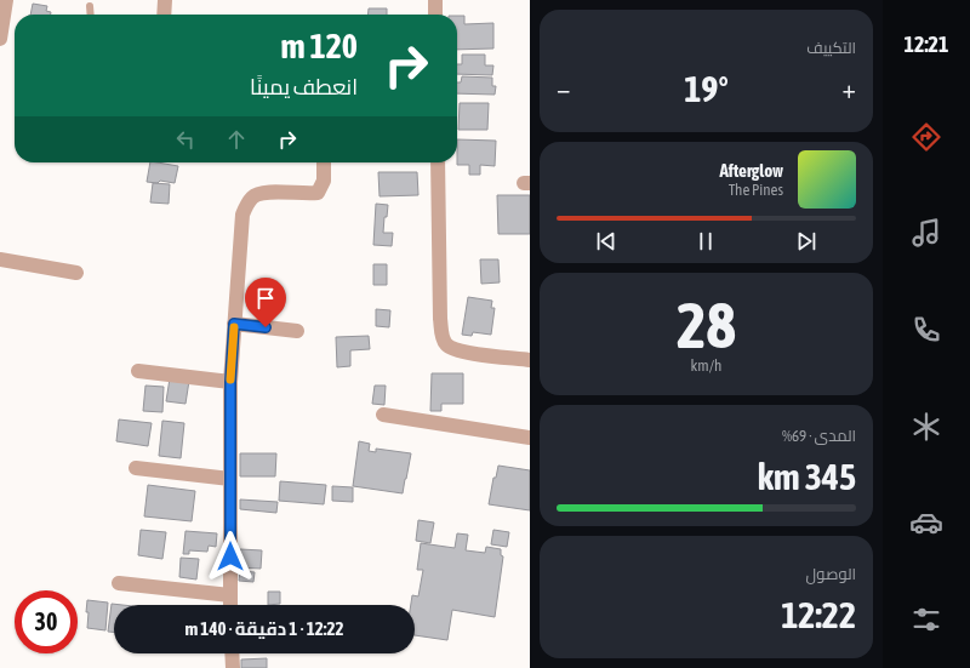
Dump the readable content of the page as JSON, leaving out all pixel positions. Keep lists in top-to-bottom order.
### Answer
{
  "page": {
    "tabs": "12:21",
    "tile": [
      "التكييف",
      ["28", "km/h"],
      ["المدى · 69%", "345 km"],
      ["الوصول", "12:22"]
    ],
    "turn": ["120 m", "انعطف يمينًا"],
    "heat": ["−", "19°", "+"],
    "song": ["Afterglow", "The Pines"],
    "limit": "30",
    "trip": "12:22 · 1 دقيقة · 140 m"
  }
}
